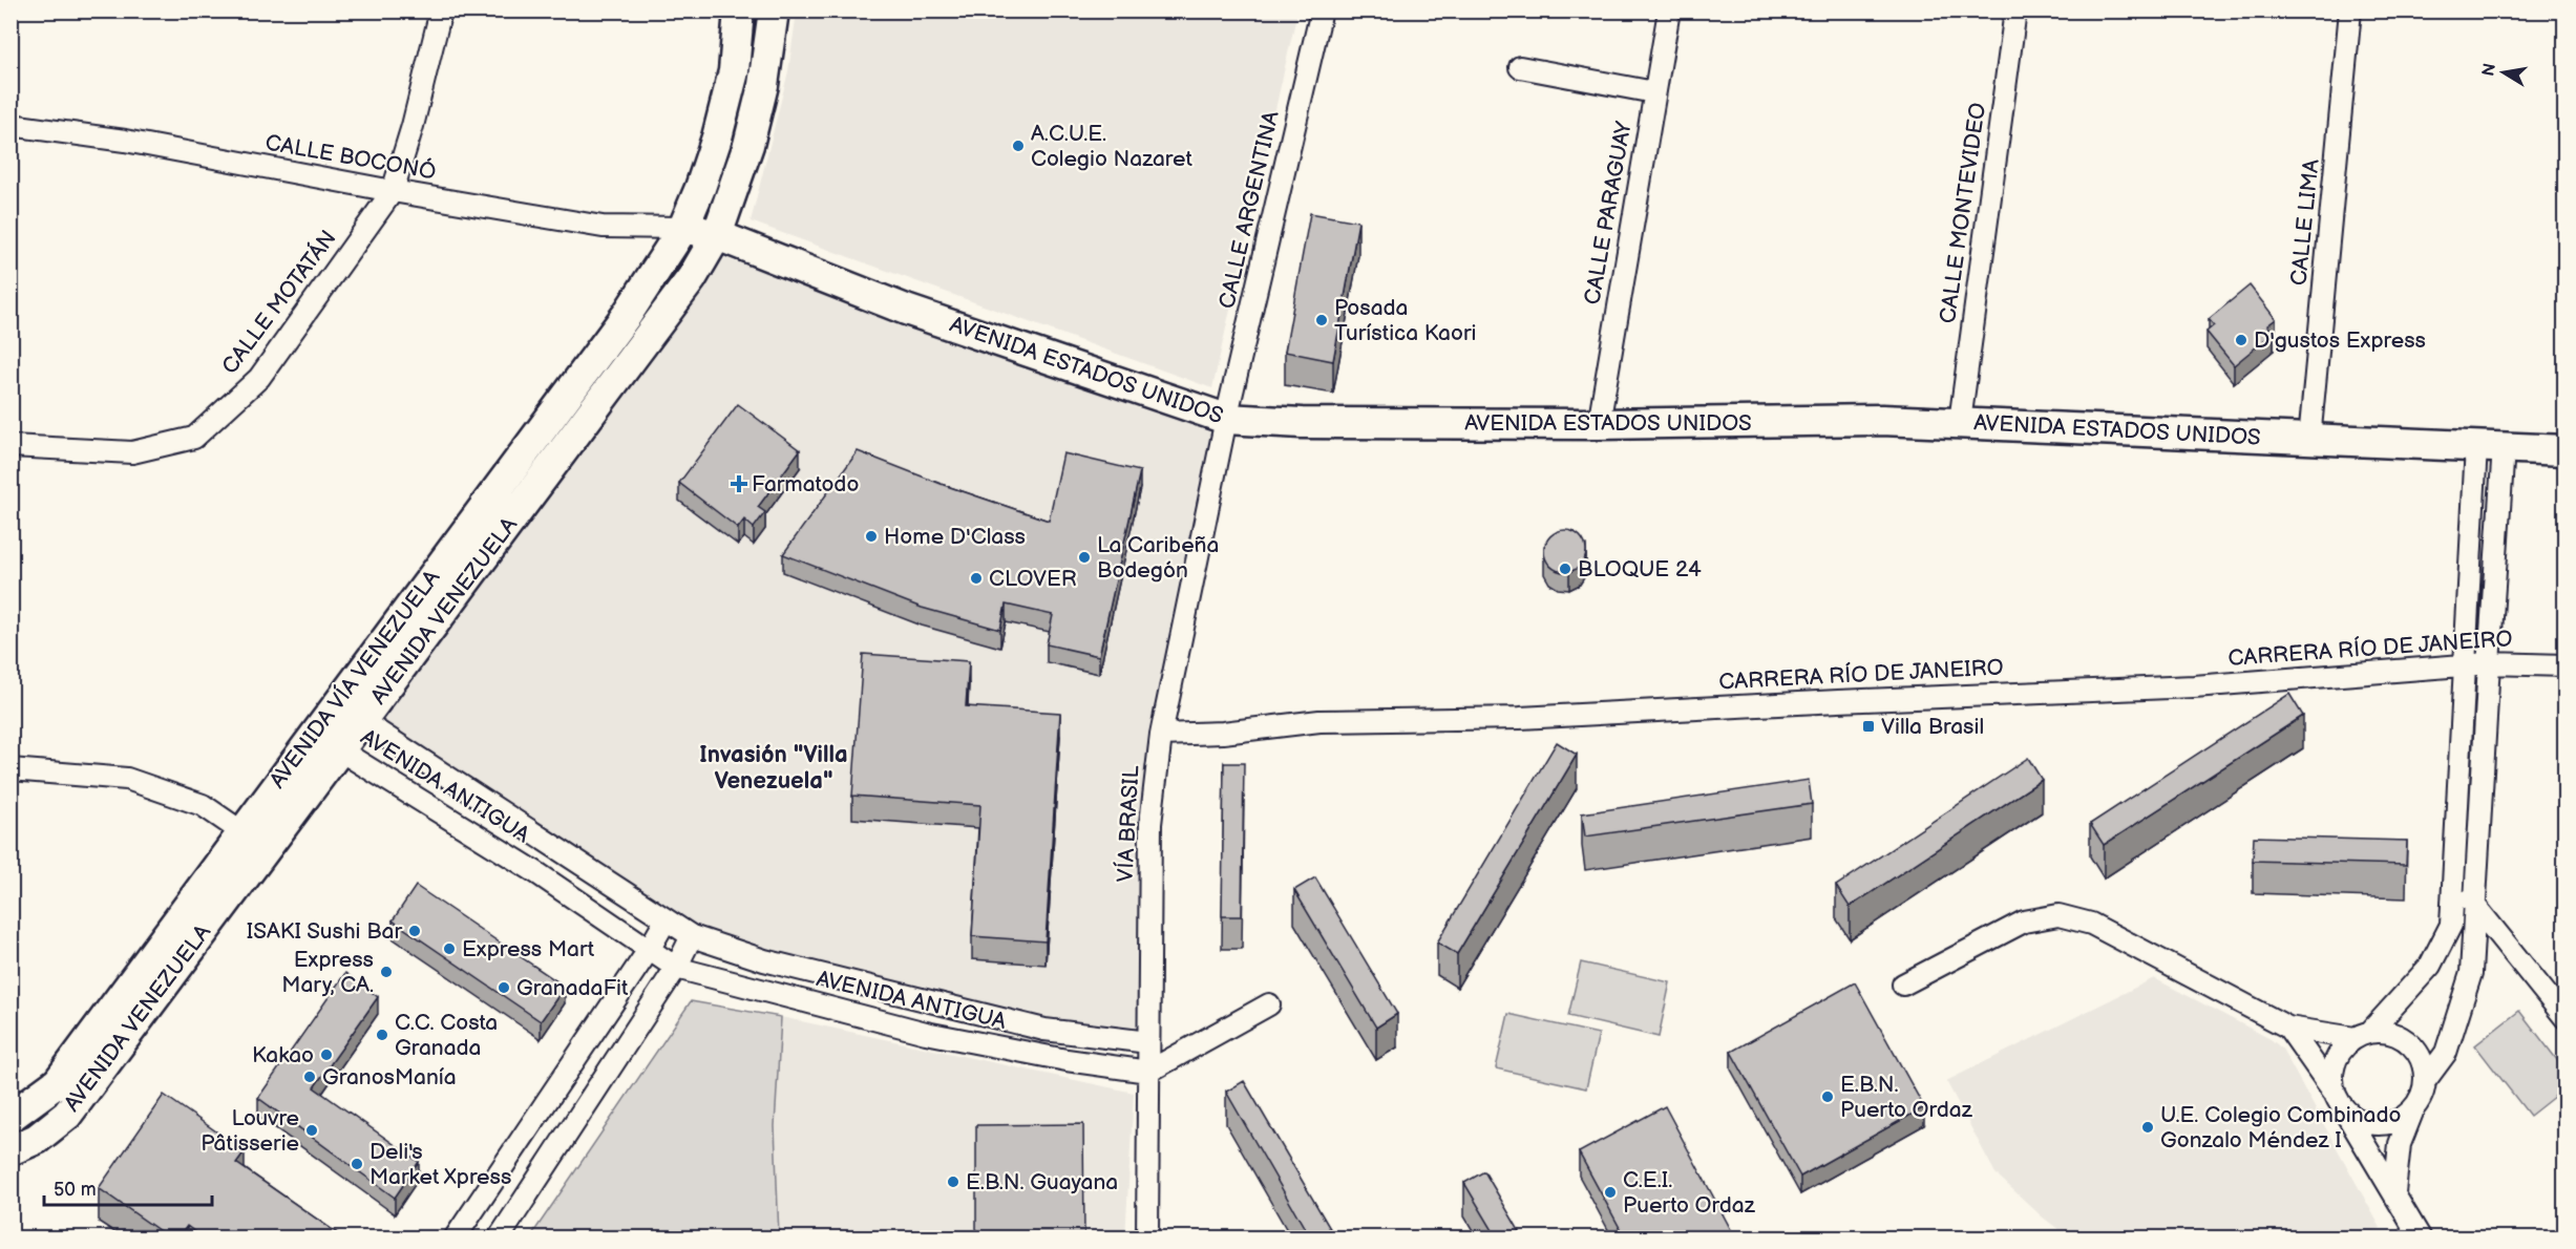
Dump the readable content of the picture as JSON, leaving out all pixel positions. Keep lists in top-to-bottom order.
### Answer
{
  "streets": {
    "street": [
      "CALLE BOCONÓ",
      "CALLE ARGENTINA",
      "CALLE PARAGUAY",
      "CALLE MONTEVIDEO",
      "CALLE LIMA",
      "CALLE MOTATÁN",
      "AVENIDA ESTADOS UNIDOS",
      "AVENIDA VENEZUELA",
      "CARRERA RÍO DE JANEIRO",
      "AVENIDA VÍA VENEZUELA",
      "AVENIDA ANTIGUA",
      "VÍA BRASIL"
    ]
  },
  "crossings": [
    ["CALLE BOCONÓ", "CALLE MOTATÁN"],
    ["CALLE BOCONÓ", "AVENIDA ESTADOS UNIDOS"],
    ["CALLE BOCONÓ", "AVENIDA VÍA VENEZUELA"],
    ["CALLE ARGENTINA", "AVENIDA ESTADOS UNIDOS"],
    ["CALLE ARGENTINA", "VÍA BRASIL"],
    ["CALLE PARAGUAY", "AVENIDA ESTADOS UNIDOS"],
    ["CALLE MONTEVIDEO", "AVENIDA ESTADOS UNIDOS"],
    ["CALLE LIMA", "AVENIDA ESTADOS UNIDOS"],
    ["AVENIDA ESTADOS UNIDOS", "AVENIDA VENEZUELA"],
    ["AVENIDA ESTADOS UNIDOS", "AVENIDA VÍA VENEZUELA"],
    ["AVENIDA ESTADOS UNIDOS", "VÍA BRASIL"],
    ["AVENIDA VENEZUELA", "AVENIDA VÍA VENEZUELA"],
    ["AVENIDA VENEZUELA", "AVENIDA ANTIGUA"],
    ["CARRERA RÍO DE JANEIRO", "VÍA BRASIL"],
    ["AVENIDA VÍA VENEZUELA", "AVENIDA ANTIGUA"],
    ["AVENIDA ANTIGUA", "VÍA BRASIL"]
  ],
  "districts": ["Invasión \"Villa Venezuela\""],
  "places": {
    "other": [
      "A.C.U.E. Colegio Nazaret",
      "Posada Turística Kaori",
      "D'gustos Express",
      "Home D'Class",
      "La Caribeña Bodegón",
      "BLOQUE 24",
      "CLOVER",
      "ISAKI Sushi Bar",
      "Express Mart",
      "Express Mary, CA.",
      "GranadaFit",
      "C.C. Costa Granada",
      "Kakao",
      "GranosManía",
      "E.B.N. Puerto Ordaz",
      "U.E. Colegio Combinado Gonzalo Méndez I",
      "Louvre Pâtisserie",
      "Deli's Market Xpress",
      "E.B.N. Guayana",
      "C.E.I. Puerto Ordaz"
    ],
    "health": ["Farmatodo"],
    "transit": ["Villa Brasil"]
  },
  "scale_bar": "50 m",
  "north": "left"
}
